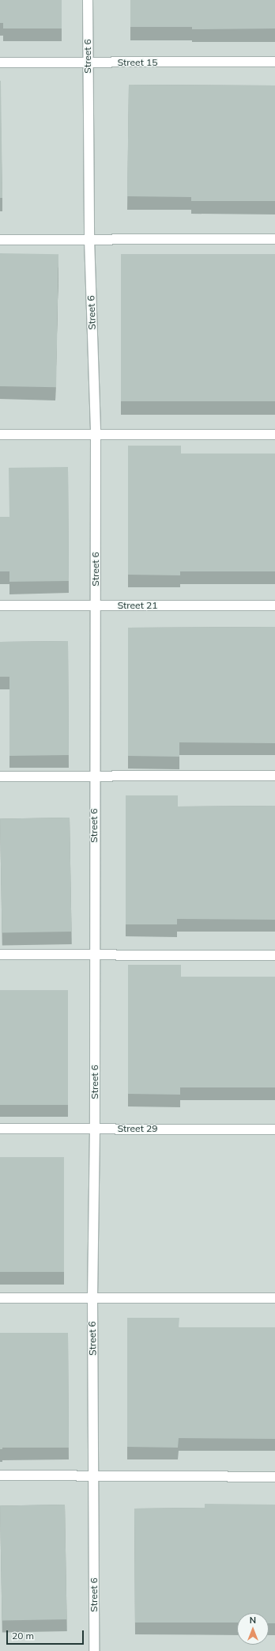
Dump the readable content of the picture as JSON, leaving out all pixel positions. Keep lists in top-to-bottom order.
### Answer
{
  "streets": {
    "street": [
      "Street 6",
      "Street 15",
      "Street 21",
      "Street 29"
    ]
  },
  "crossings": [
    ["Street 6", "Street 15"],
    ["Street 6", "Street 21"],
    ["Street 6", "Street 29"]
  ],
  "scale_bar": "20 m",
  "north": "top"
}
